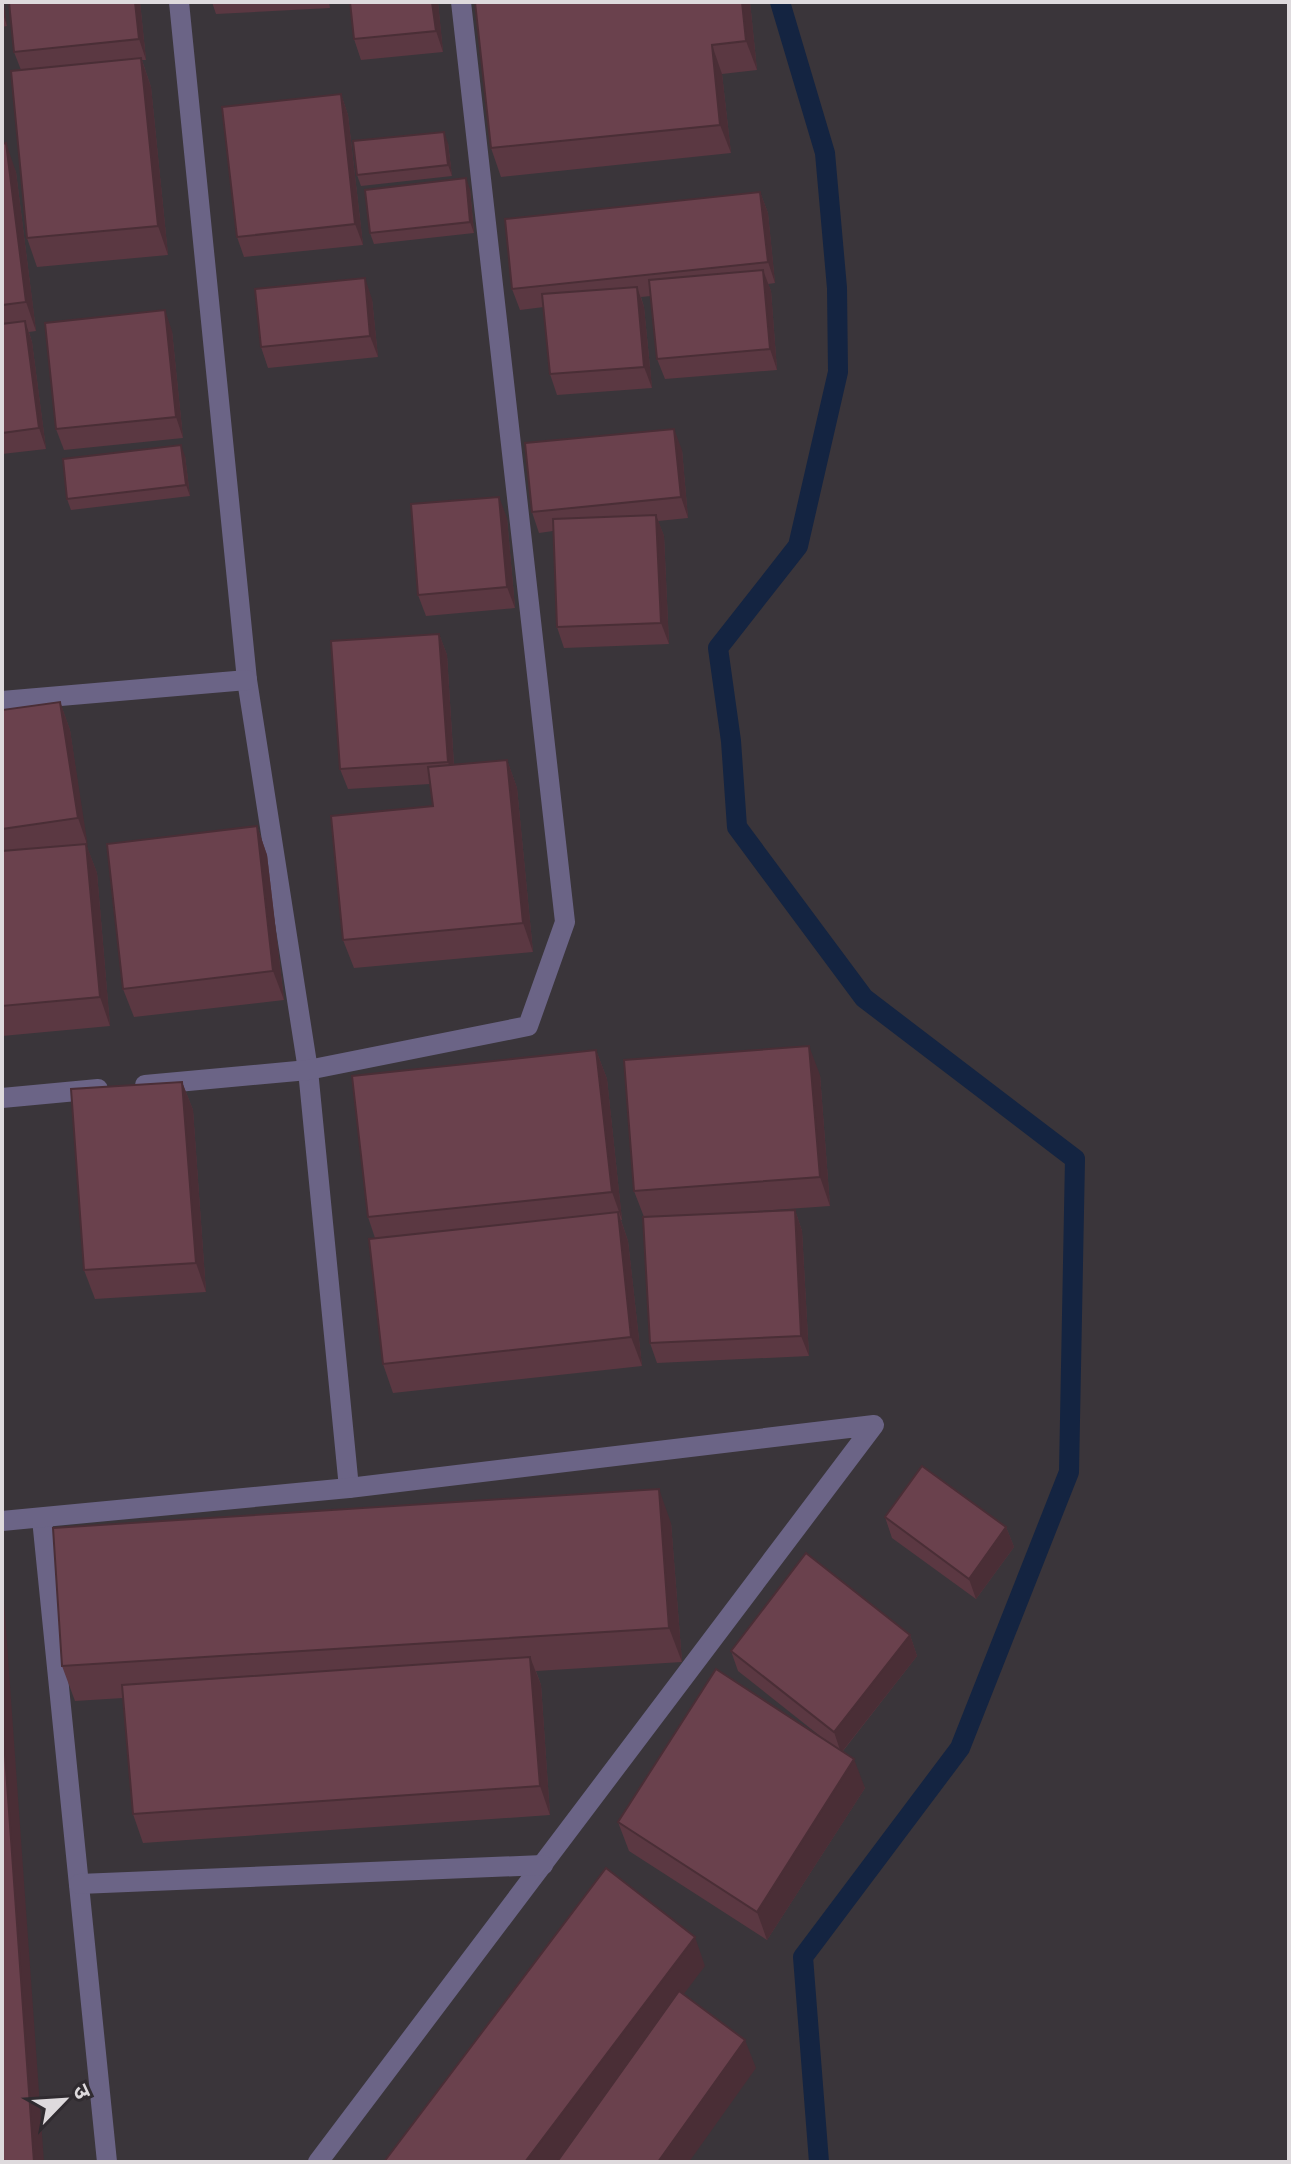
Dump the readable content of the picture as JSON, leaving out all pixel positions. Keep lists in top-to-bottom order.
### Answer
{
  "north": "top right"
}
